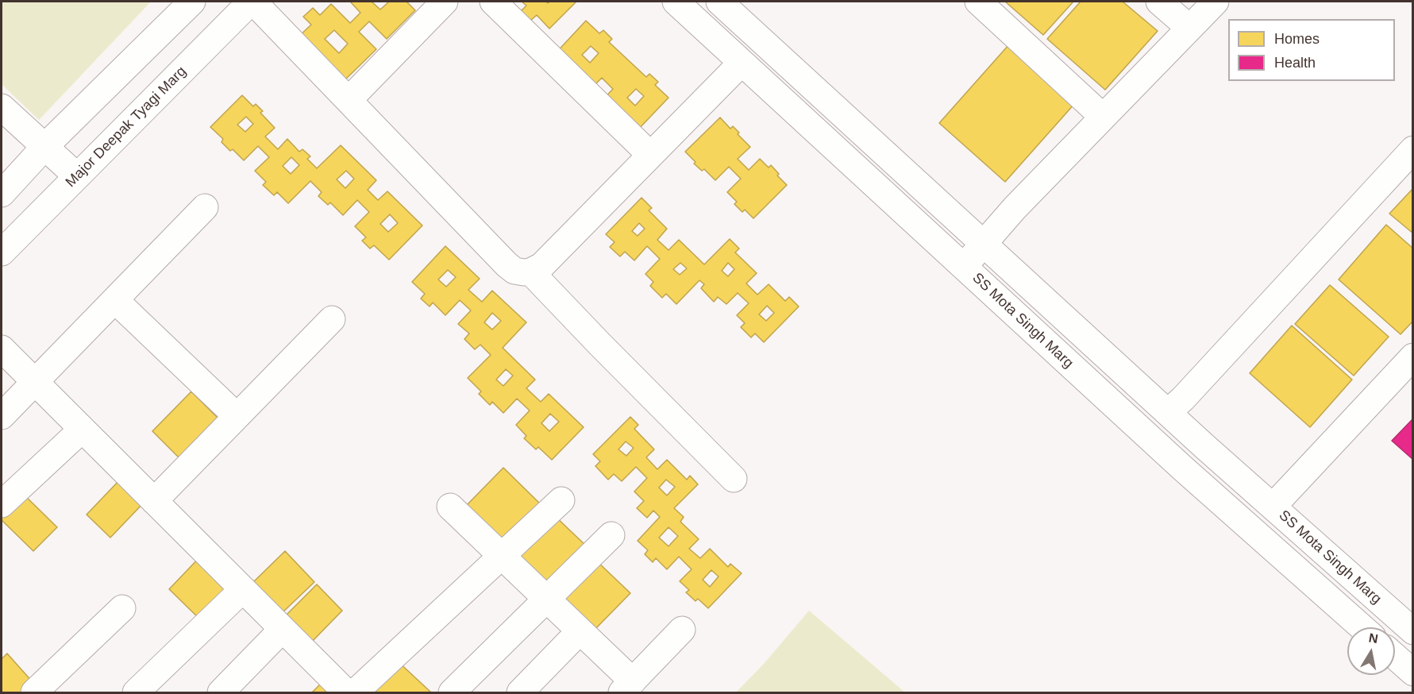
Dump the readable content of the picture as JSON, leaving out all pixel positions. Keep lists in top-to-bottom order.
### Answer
{
  "streets": {
    "street": ["Major Deepak Tyagi Marg", "SS Mota Singh Marg"]
  },
  "legend": ["Homes", "Health"],
  "north": "top"
}
